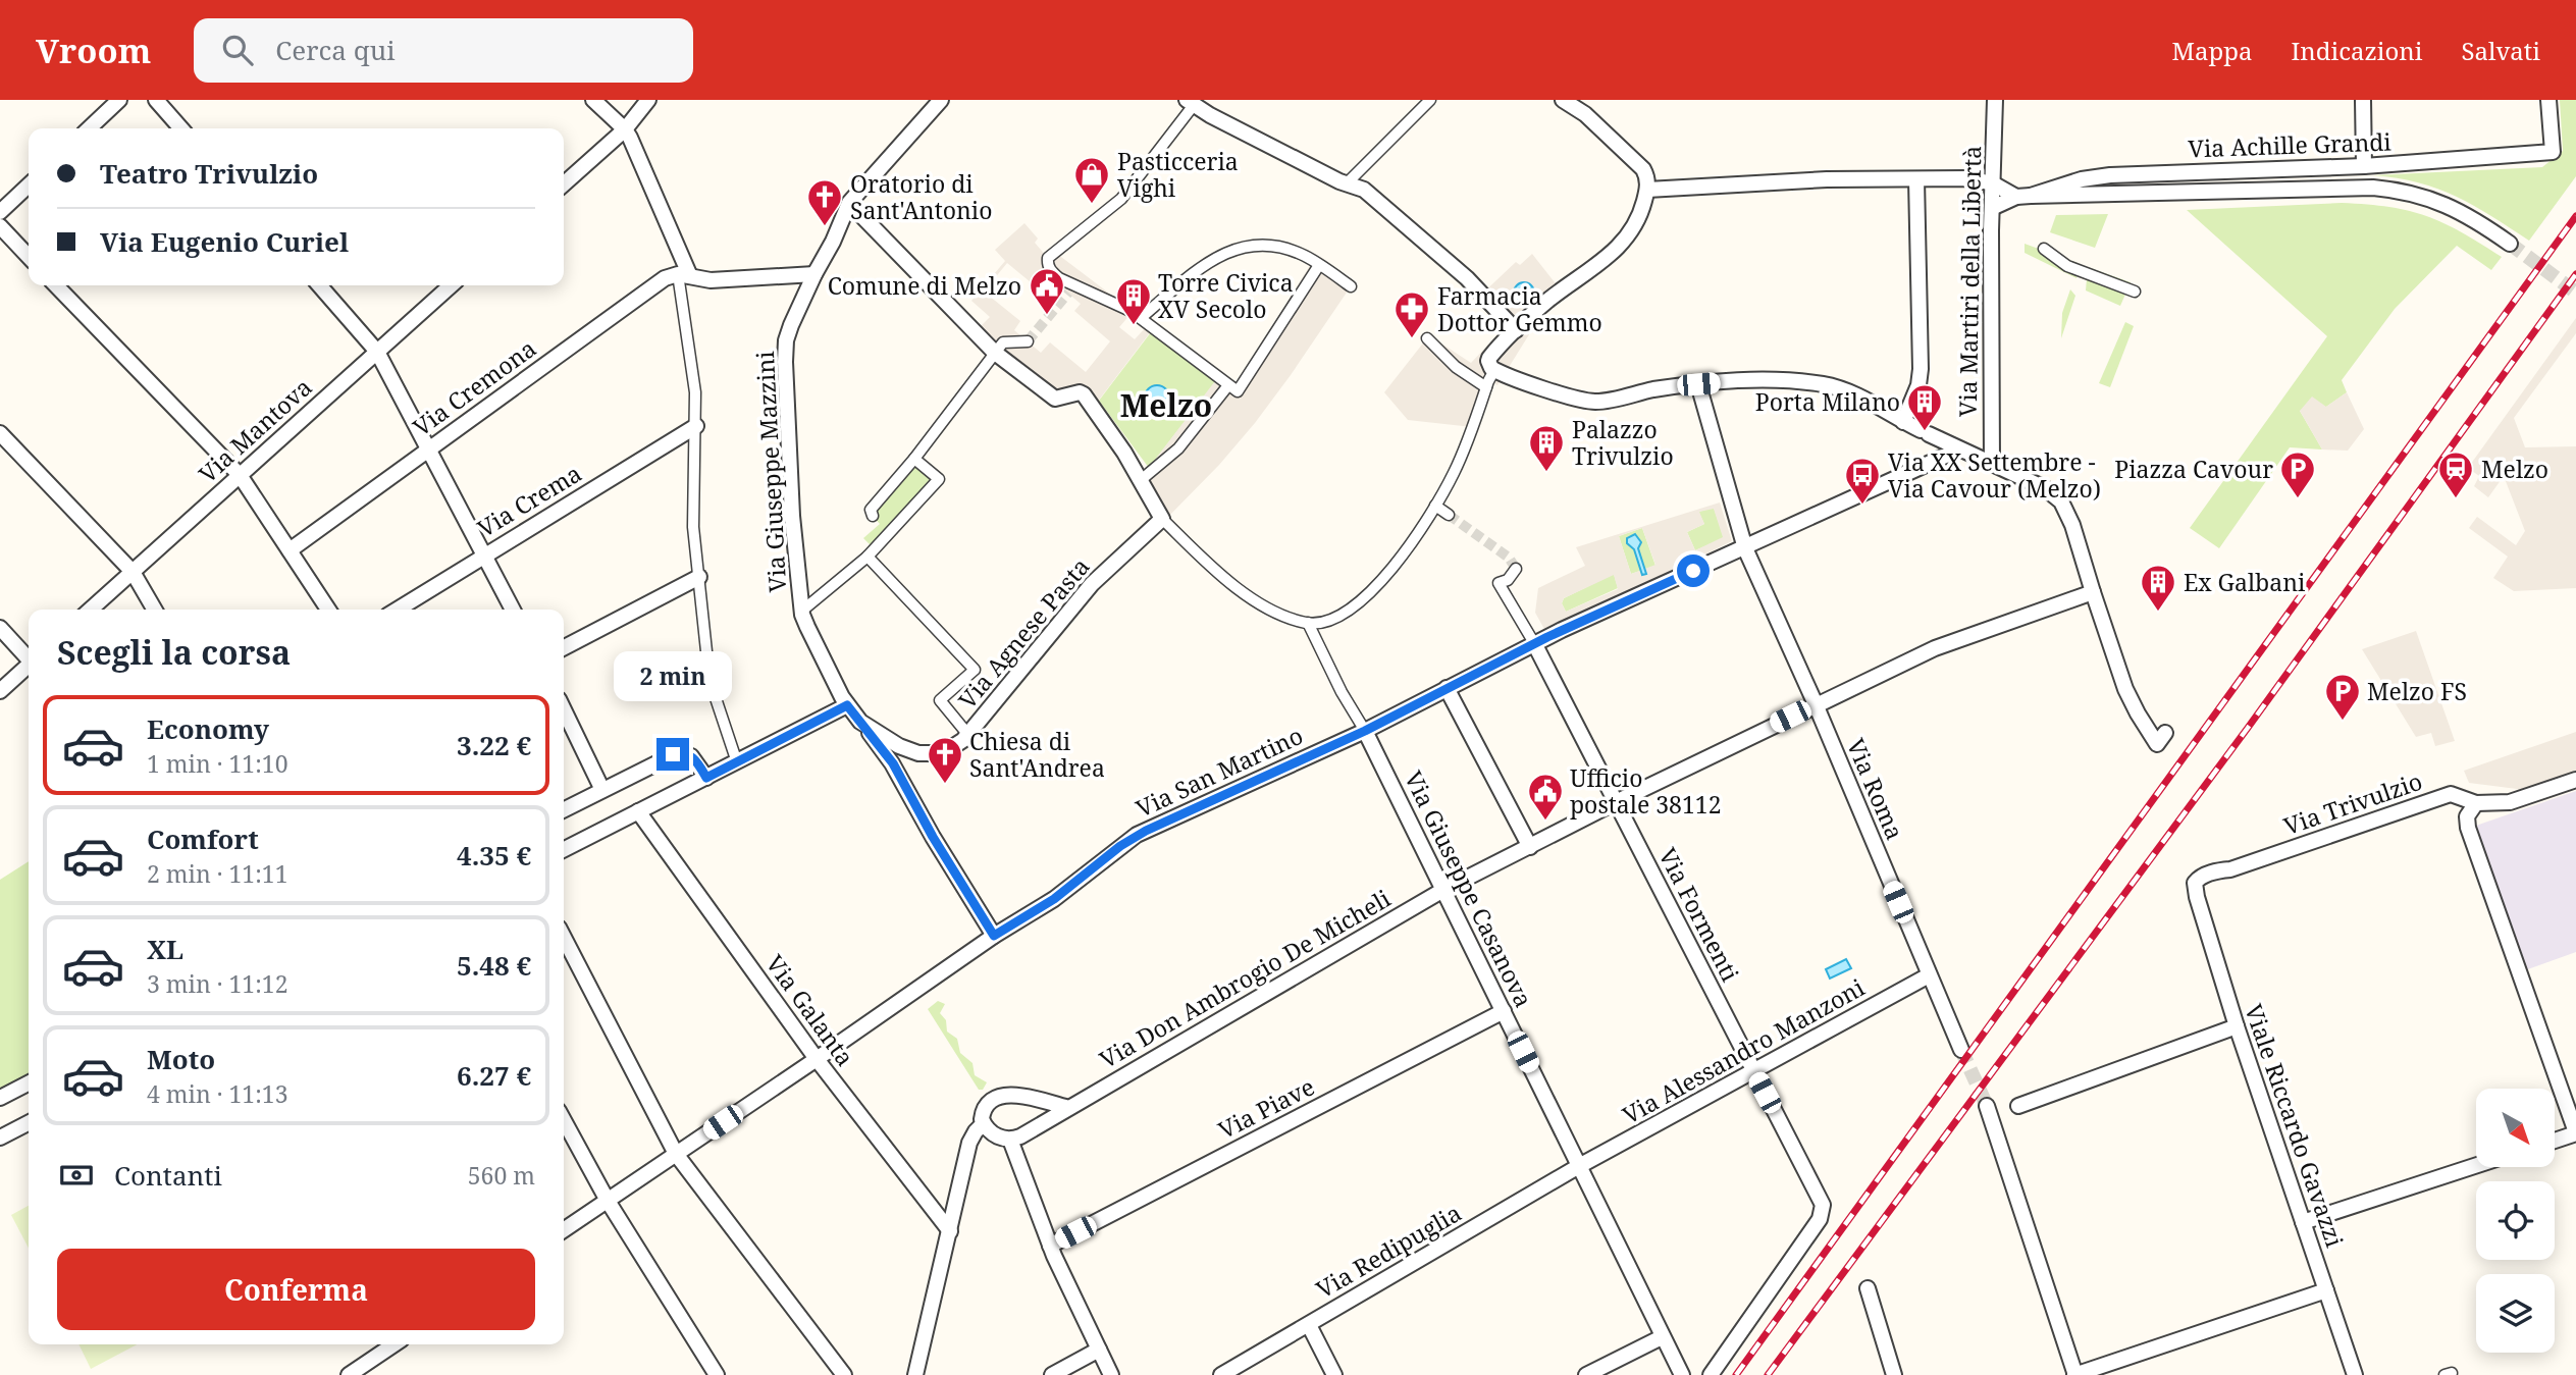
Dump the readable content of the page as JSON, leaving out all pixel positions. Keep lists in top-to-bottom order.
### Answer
{
  "streets": {
    "street": [
      "Via Achille Grandi",
      "Via Martiri della Libertà",
      "Via Cremona",
      "Via Mantova",
      "Via Giuseppe Mazzini",
      "Via Crema",
      "Via Agnese Pasta",
      "Via San Martino",
      "Via Roma",
      "Via Trivulzio",
      "Via Giuseppe Casanova",
      "Via Formenti",
      "Via Don Ambrogio De Micheli",
      "Via Galanta",
      "Via Alessandro Manzoni",
      "Via Piave",
      "Viale Riccardo Gavazzi",
      "Via Redipuglia"
    ]
  },
  "crossings": [
    ["Via Achille Grandi", "Via Martiri della Libertà"],
    ["Via Giuseppe Mazzini", "Via Agnese Pasta"],
    ["Via San Martino", "Via Roma"],
    ["Via San Martino", "Via Giuseppe Casanova"],
    ["Via San Martino", "Via Formenti"],
    ["Via San Martino", "Via Galanta"],
    ["Via Roma", "Via Don Ambrogio De Micheli"],
    ["Via Roma", "Via Alessandro Manzoni"],
    ["Via Trivulzio", "Viale Riccardo Gavazzi"],
    ["Via Giuseppe Casanova", "Via Don Ambrogio De Micheli"],
    ["Via Giuseppe Casanova", "Via Alessandro Manzoni"],
    ["Via Giuseppe Casanova", "Via Piave"],
    ["Via Giuseppe Casanova", "Via Redipuglia"],
    ["Via Formenti", "Via Don Ambrogio De Micheli"],
    ["Via Formenti", "Via Alessandro Manzoni"],
    ["Via Alessandro Manzoni", "Via Redipuglia"]
  ],
  "districts": ["Melzo"],
  "places": {
    "shop": ["Pasticceria Vighi"],
    "church": ["Oratorio di Sant'Antonio", "Chiesa di Sant'Andrea"],
    "public building": ["Comune di Melzo", "Ufficio postale 38112"],
    "building": [
      "Torre Civica XV Secolo",
      "Porta Milano",
      "Palazzo Trivulzio",
      "Ex Galbani"
    ],
    "pharmacy": ["Farmacia Dottor Gemmo"],
    "parking": ["Piazza Cavour", "Melzo FS"],
    "station": ["Melzo"],
    "bus stop": ["Via XX Settembre - Via Cavour (Melzo)"]
  },
  "north": "bottom right",
  "page": {
    "header": "Vroom",
    "search": "Cerca qui",
    "nav": ["Mappa", "Indicazioni", "Salvati"],
    "banner": ["Teatro Trivulzio", "Via Eugenio Curiel"],
    "heading": "Scegli la corsa",
    "bubble": "2 min",
    "list": [
      {
        "name": "Economy",
        "note": "1 min · 11:10",
        "value": "3.22 €"
      },
      {
        "name": "Comfort",
        "note": "2 min · 11:11",
        "value": "4.35 €"
      },
      {
        "name": "XL",
        "note": "3 min · 11:12",
        "value": "5.48 €"
      },
      {
        "name": "Moto",
        "note": "4 min · 11:13",
        "value": "6.27 €"
      }
    ],
    "pay": ["Contanti", "560 m"],
    "buttons": "Conferma"
  }
}
